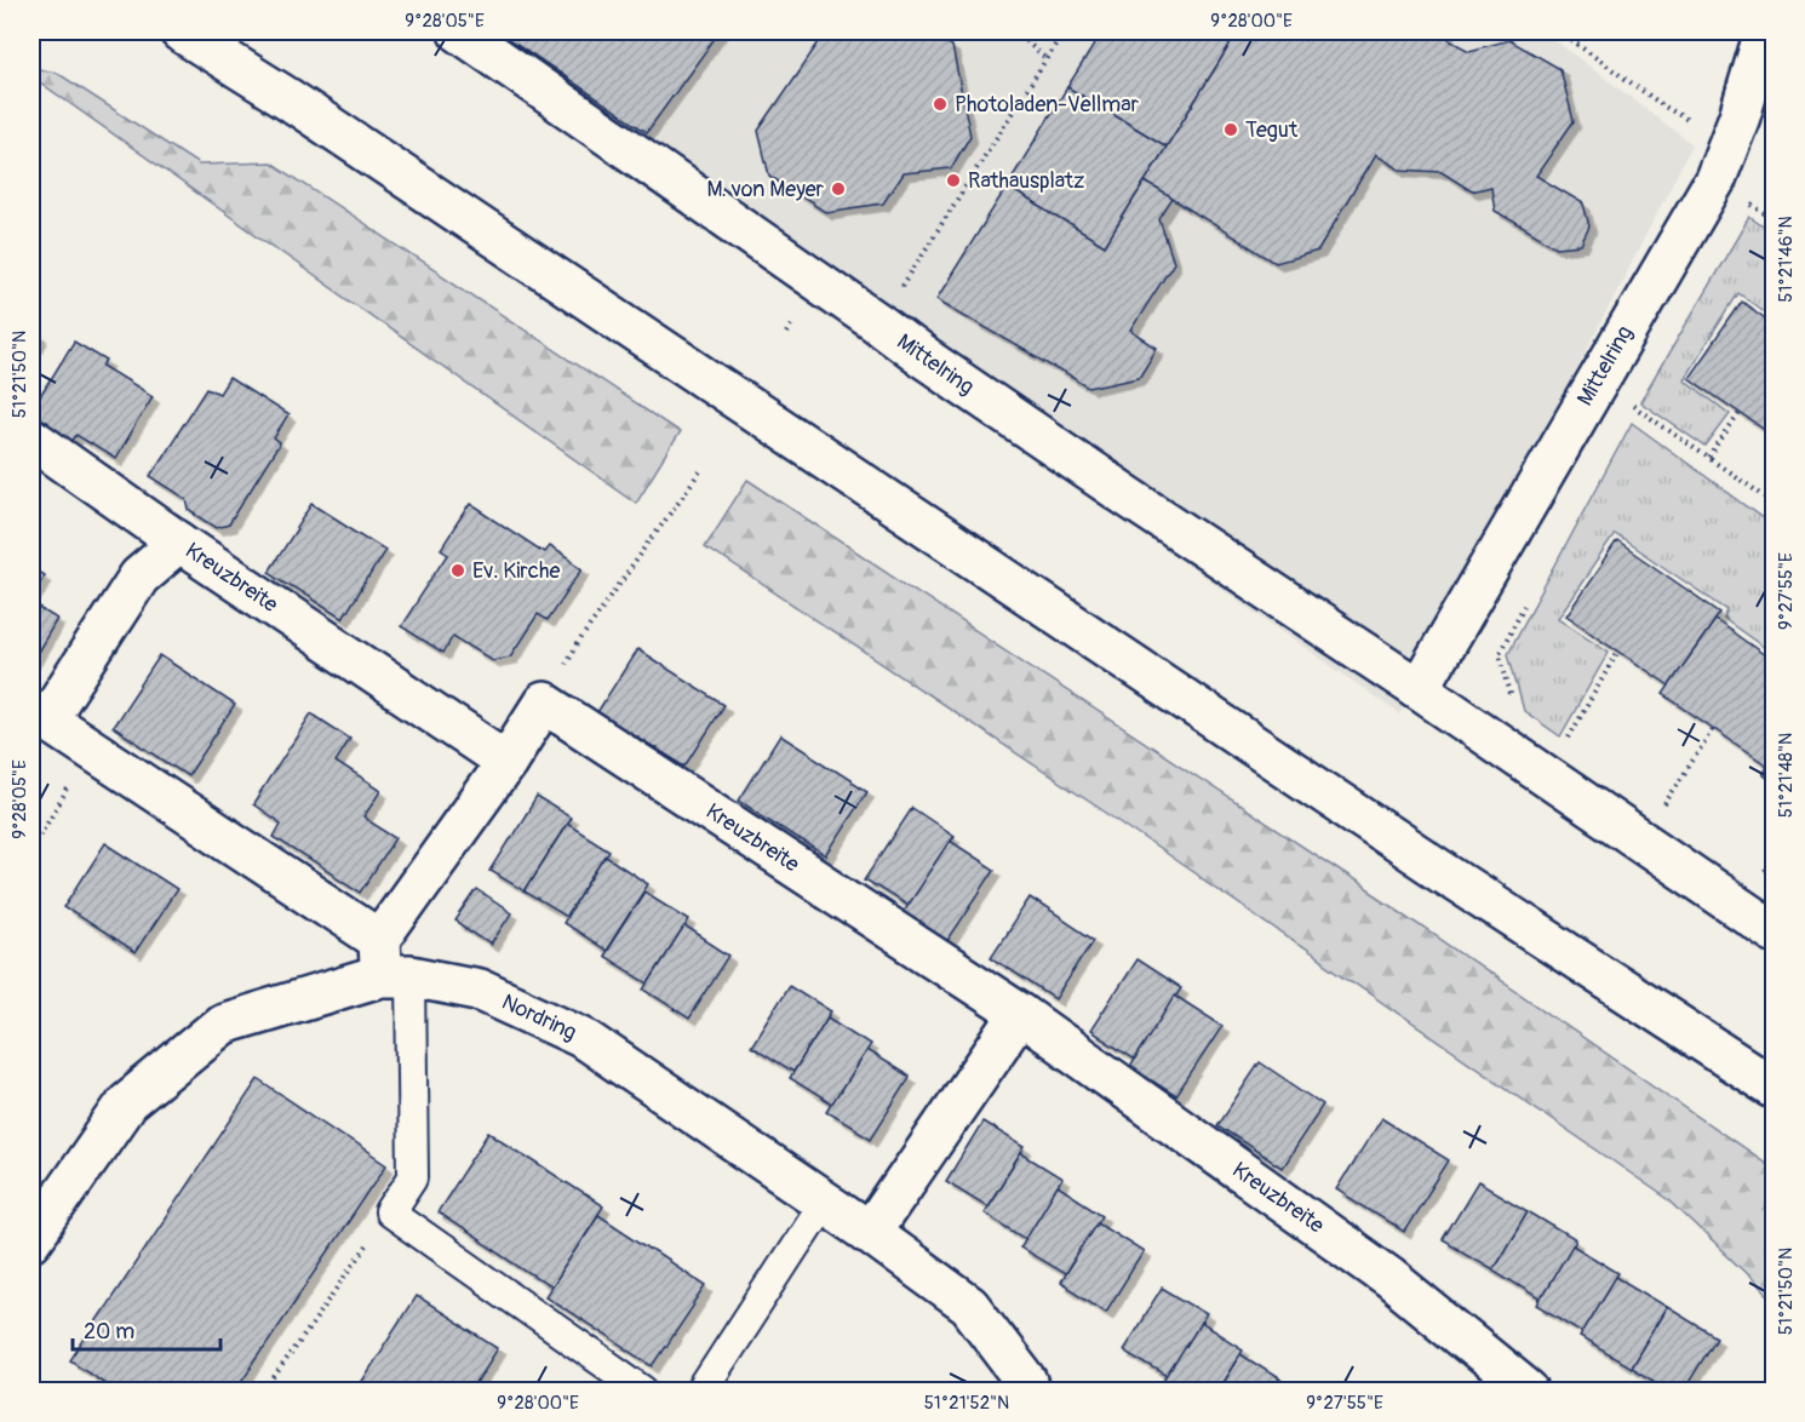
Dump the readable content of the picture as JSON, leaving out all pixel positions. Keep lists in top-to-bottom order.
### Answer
{
  "streets": {
    "street": ["Mittelring", "Kreuzbreite", "Nordring"]
  },
  "places": [
    "Photoladen-Vellmar",
    "Tegut",
    "Rathausplatz",
    "M. von Meyer",
    "Ev. Kirche"
  ],
  "scale_bar": "20 m",
  "coordinates": [
    "9°28'05\"E",
    "9°28'00\"E",
    "51°21'46\"N",
    "51°21'50\"N",
    "9°27'55\"E",
    "51°21'48\"N",
    "51°21'52\"N"
  ]
}
